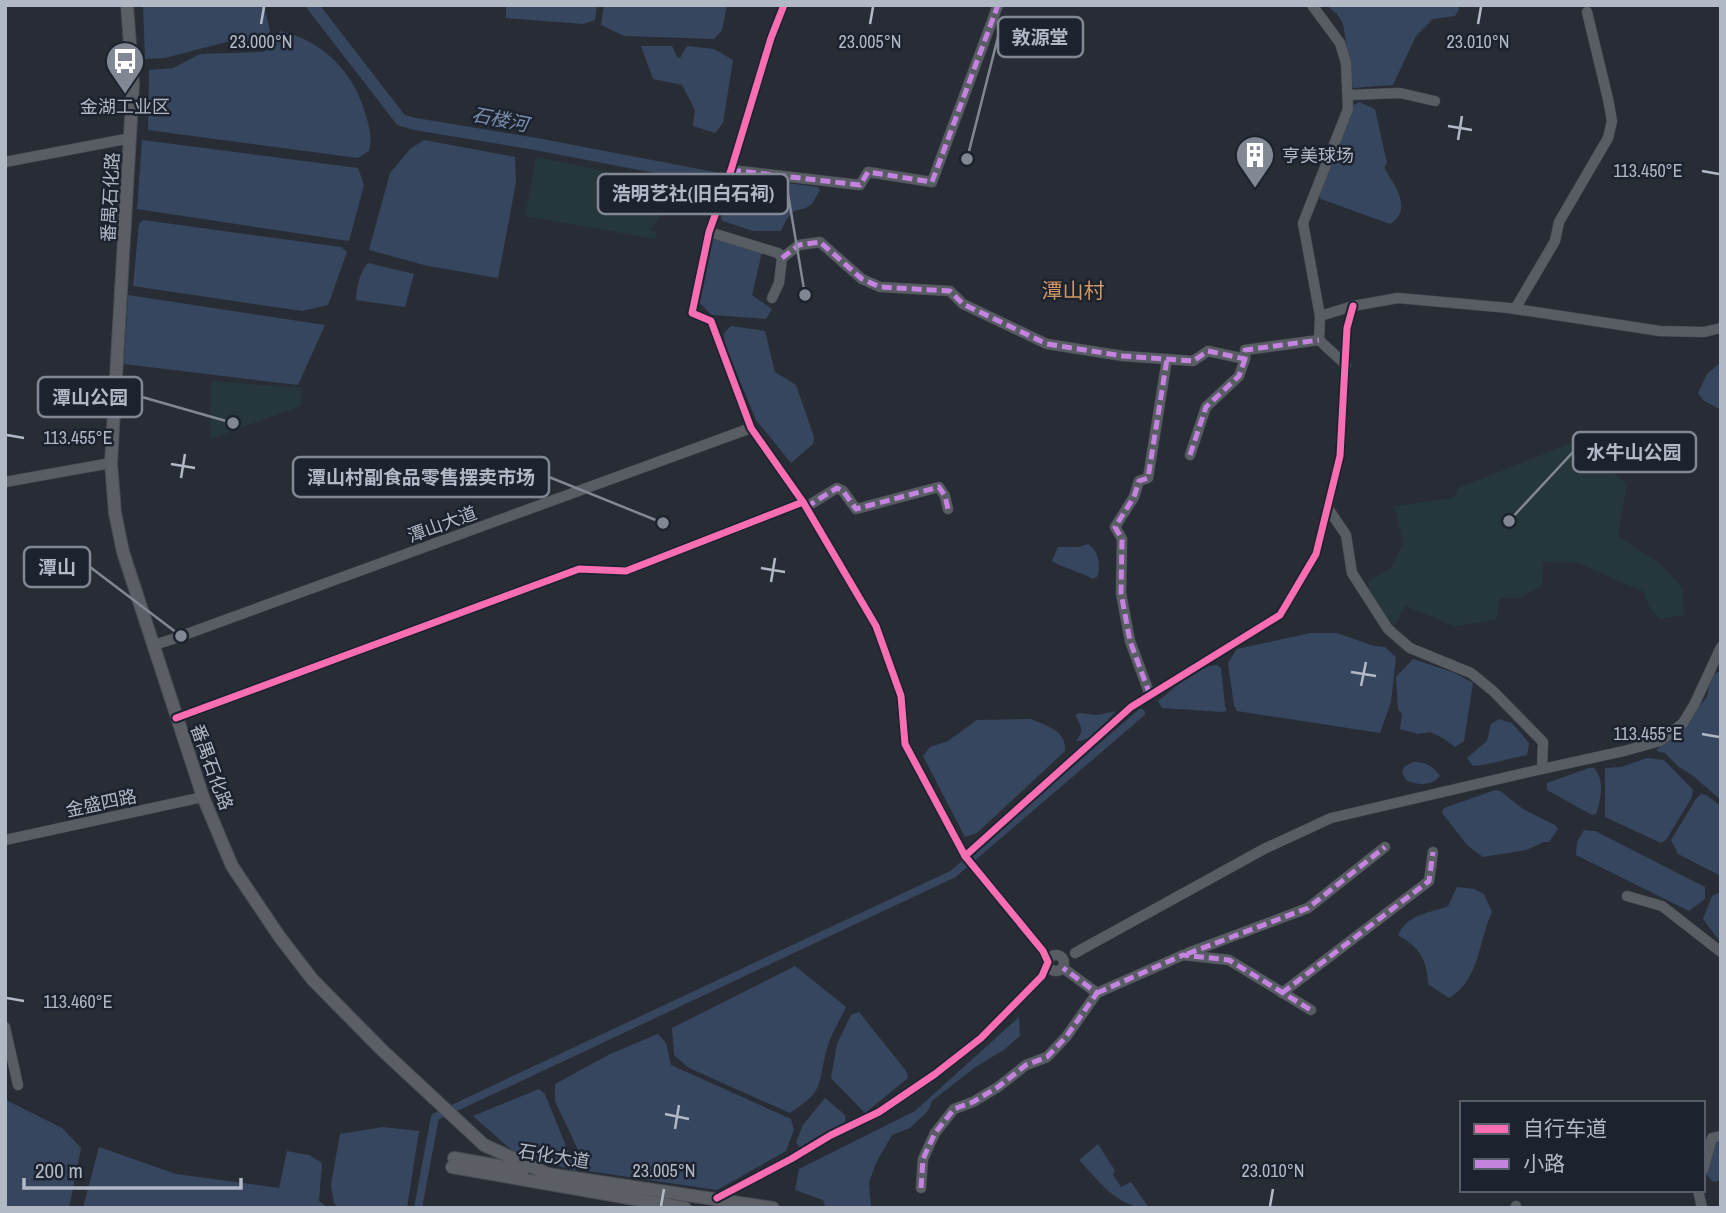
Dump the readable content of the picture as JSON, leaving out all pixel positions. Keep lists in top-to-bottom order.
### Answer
{
  "streets": {
    "main road": ["番禺石化路", "石化大道"],
    "street": ["潭山大道", "金盛四路"]
  },
  "crossings": [
    ["番禺石化路", "潭山大道"],
    ["番禺石化路", "金盛四路"],
    ["番禺石化路", "石化大道"]
  ],
  "districts": ["潭山村"],
  "water": ["石楼河"],
  "places": {
    "bus stop": ["金湖工业区"],
    "other": [
      "敦源堂",
      "浩明艺社(旧白石祠)",
      "潭山公园",
      "水牛山公园",
      "潭山村副食品零售摆卖市场",
      "潭山"
    ],
    "building": ["亨美球场"]
  },
  "legend": ["自行车道", "小路"],
  "scale_bar": "200 m",
  "coordinates": [
    "23.000°N",
    "23.005°N",
    "23.010°N",
    "113.450°E",
    "113.455°E",
    "113.460°E"
  ]
}
